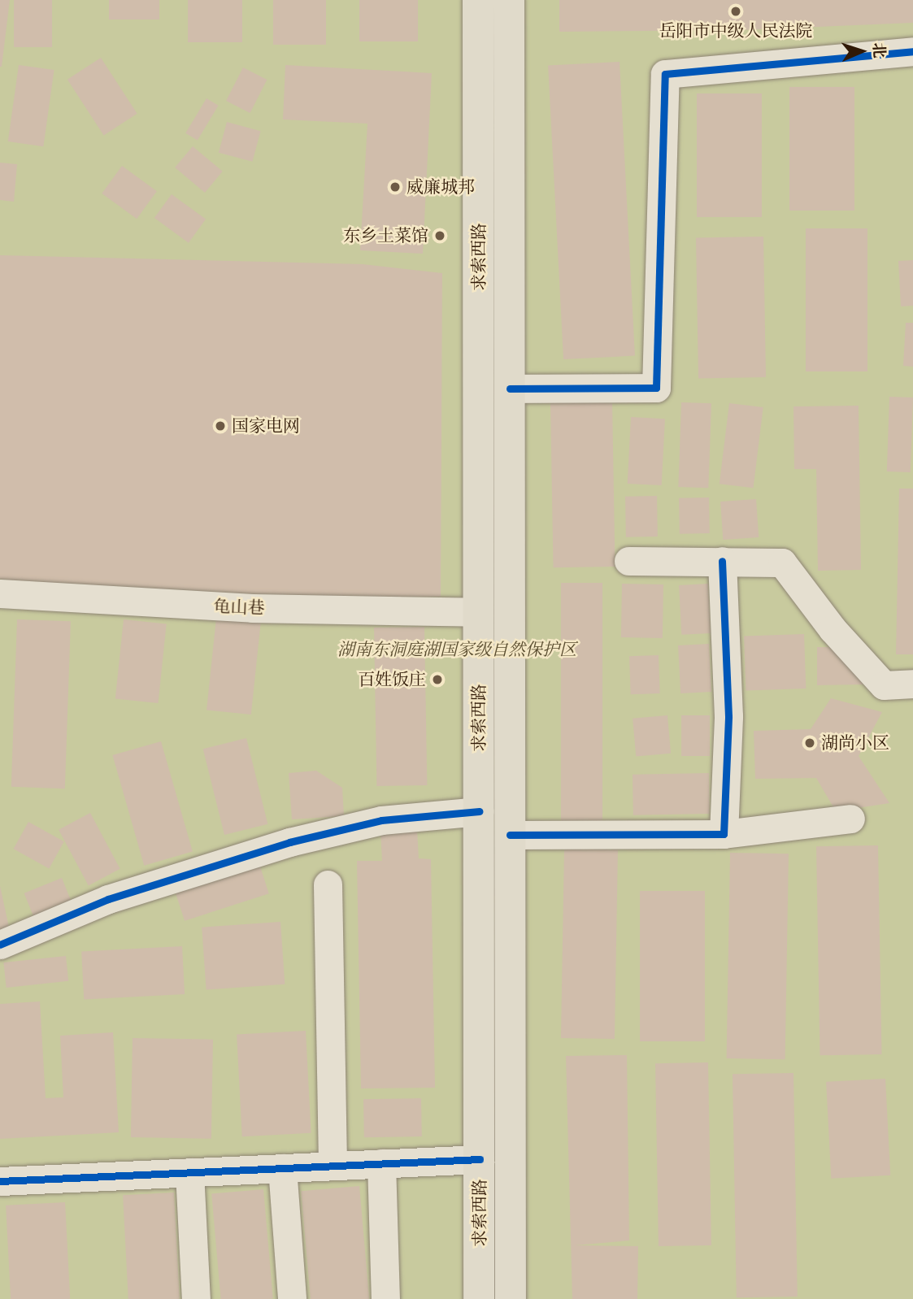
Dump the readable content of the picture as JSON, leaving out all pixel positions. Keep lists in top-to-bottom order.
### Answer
{
  "streets": {
    "main road": ["求索西路"],
    "street": ["龟山巷"]
  },
  "crossings": [
    ["求索西路", "龟山巷"]
  ],
  "parks": ["湖南东洞庭湖国家级自然保护区"],
  "places": [
    "岳阳市中级人民法院",
    "威廉城邦",
    "东乡土菜馆",
    "国家电网",
    "百姓饭庄",
    "湖尚小区"
  ],
  "north": "right"
}
